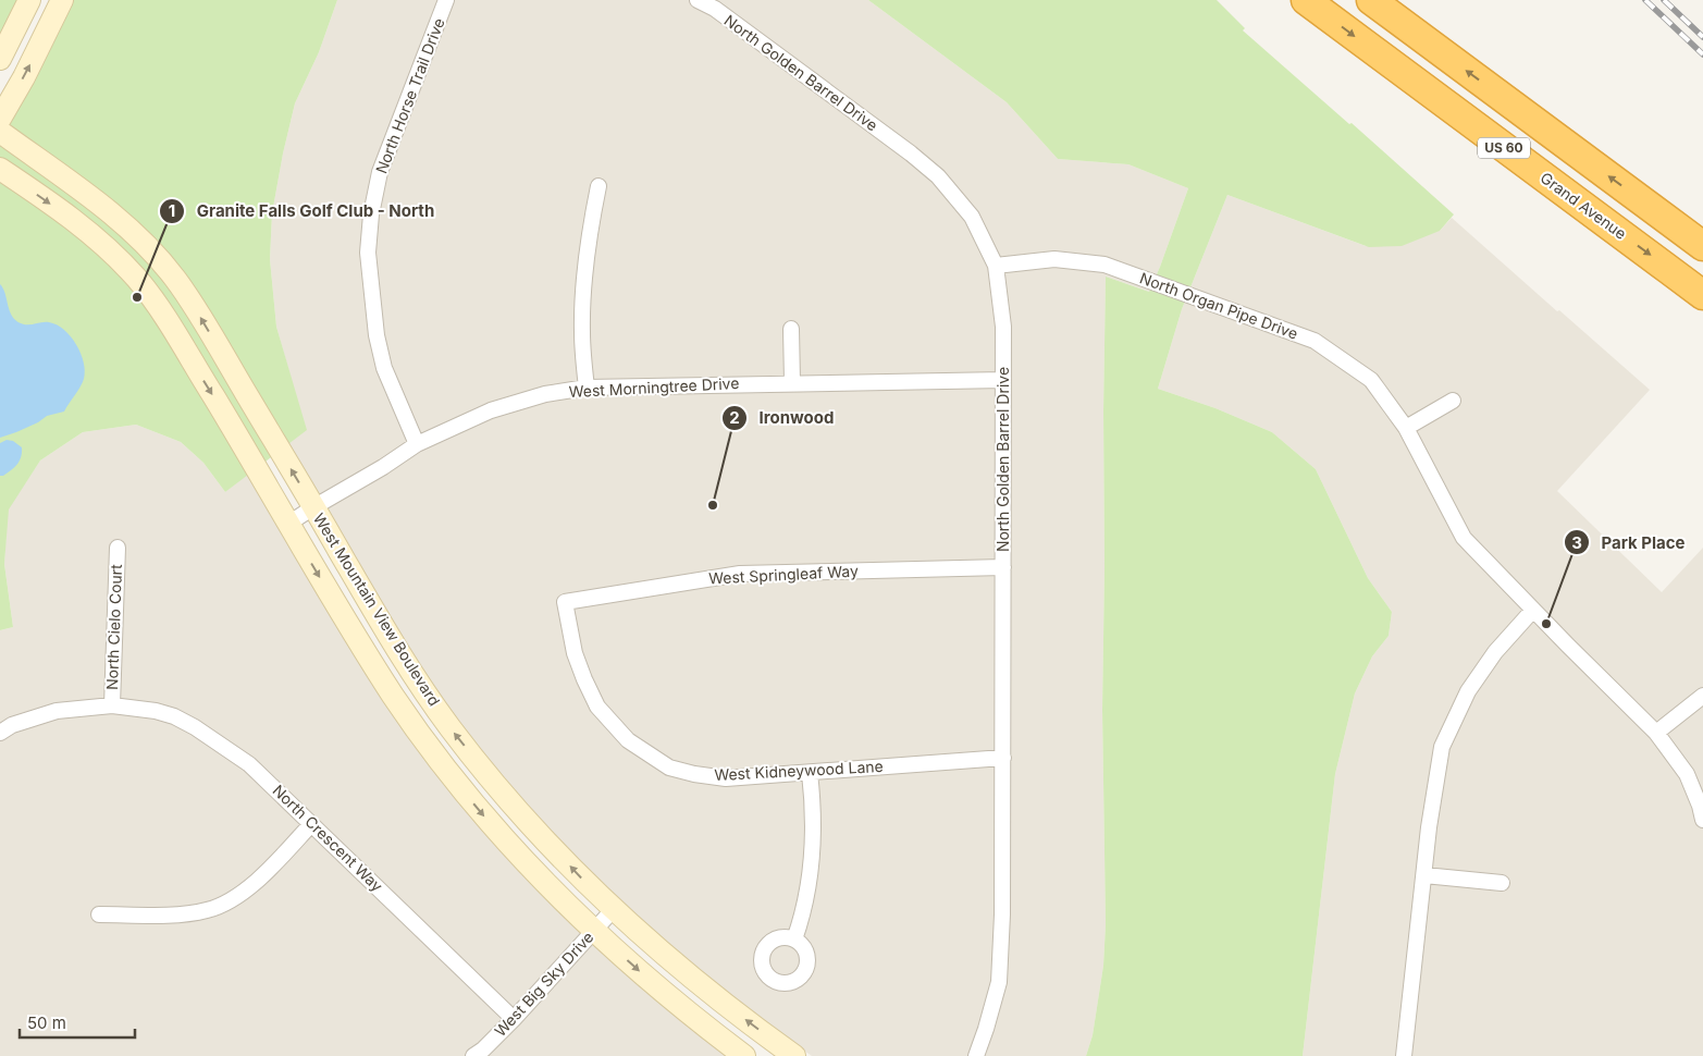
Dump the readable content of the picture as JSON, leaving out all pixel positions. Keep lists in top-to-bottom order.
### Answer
{
  "streets": {
    "highway": ["US 60", "Grand Avenue"],
    "street": [
      "North Golden Barrel Drive",
      "North Horse Trail Drive",
      "North Organ Pipe Drive",
      "West Morningtree Drive",
      "West Springleaf Way",
      "West Mountain View Boulevard",
      "North Cielo Court",
      "West Kidneywood Lane",
      "North Crescent Way",
      "West Big Sky Drive"
    ]
  },
  "crossings": [
    ["North Golden Barrel Drive", "North Organ Pipe Drive"],
    ["North Golden Barrel Drive", "West Morningtree Drive"],
    ["North Golden Barrel Drive", "West Springleaf Way"],
    ["North Golden Barrel Drive", "West Kidneywood Lane"],
    ["North Horse Trail Drive", "West Morningtree Drive"],
    ["West Morningtree Drive", "West Mountain View Boulevard"],
    ["West Springleaf Way", "West Kidneywood Lane"],
    ["West Mountain View Boulevard", "West Big Sky Drive"],
    ["North Cielo Court", "North Crescent Way"],
    ["North Crescent Way", "West Big Sky Drive"]
  ],
  "places": ["Granite Falls Golf Club - North", "Ironwood", "Park Place"],
  "scale_bar": "50 m"
}
